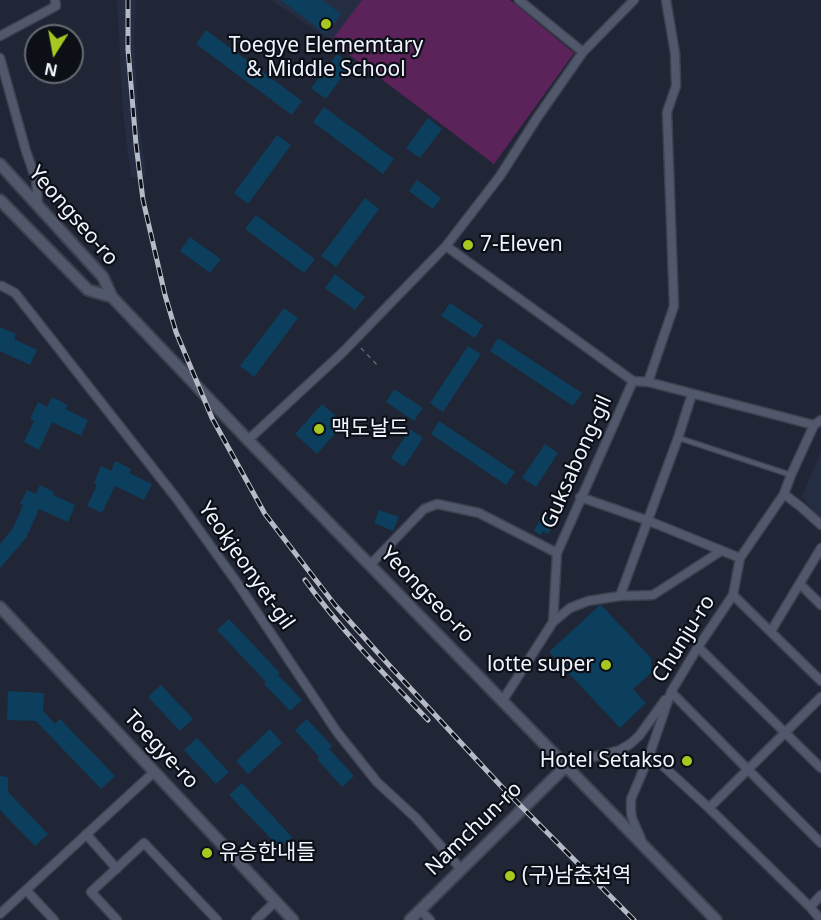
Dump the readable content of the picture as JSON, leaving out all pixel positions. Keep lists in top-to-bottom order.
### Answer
{
  "streets": {
    "street": [
      "Yeongseo-ro",
      "Guksabong-gil",
      "Yeokjeonyet-gil",
      "Chunju-ro",
      "Toegye-ro",
      "Namchun-ro"
    ]
  },
  "crossings": [
    ["Yeongseo-ro", "Guksabong-gil"],
    ["Yeongseo-ro", "Chunju-ro"],
    ["Yeongseo-ro", "Namchun-ro"],
    ["Guksabong-gil", "Chunju-ro"],
    ["Yeokjeonyet-gil", "Namchun-ro"]
  ],
  "places": [
    "Toegye Elememtary & Middle School",
    "7-Eleven",
    "맥도날드",
    "lotte super",
    "Hotel Setakso",
    "유승한내들",
    "(구)남춘천역"
  ],
  "north": "bottom"
}
